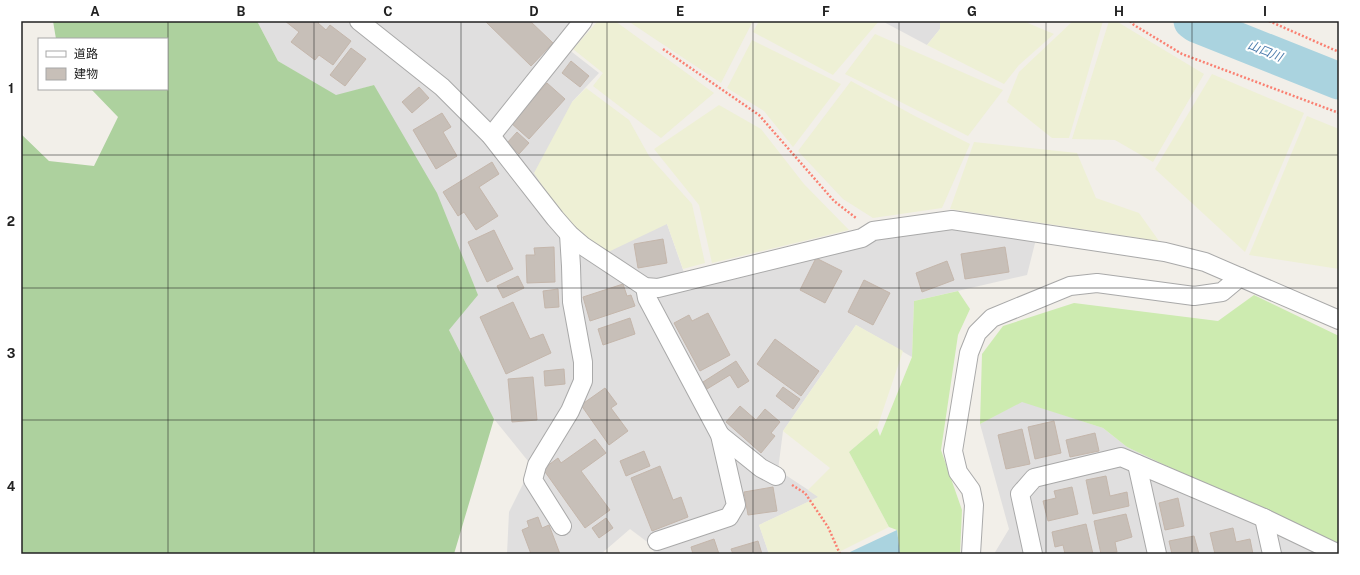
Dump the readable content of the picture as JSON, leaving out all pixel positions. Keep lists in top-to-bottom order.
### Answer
{
  "water": ["山口川"],
  "legend": ["道路", "建物"],
  "grid": {
    "columns": [
      "A",
      "B",
      "C",
      "D",
      "E",
      "F",
      "G",
      "H",
      "I"
    ],
    "rows": [
      "1",
      "2",
      "3",
      "4"
    ]
  }
}
